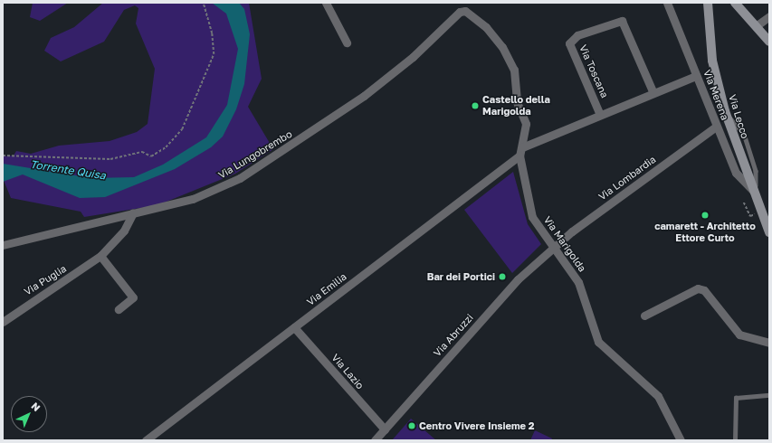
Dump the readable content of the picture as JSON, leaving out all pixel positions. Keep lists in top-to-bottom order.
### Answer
{
  "streets": {
    "main road": ["Via Lecco"],
    "street": [
      "Via Toscana",
      "Via Merena",
      "Via Lungobrembo",
      "Via Lombardia",
      "Via Marigolda",
      "Via Puglia",
      "Via Emilia",
      "Via Abruzzi",
      "Via Lazio"
    ]
  },
  "crossings": [
    ["Via Toscana", "Via Merena"],
    ["Via Toscana", "Via Marigolda"],
    ["Via Toscana", "Via Emilia"],
    ["Via Merena", "Via Lecco"],
    ["Via Merena", "Via Lombardia"],
    ["Via Lungobrembo", "Via Marigolda"],
    ["Via Lungobrembo", "Via Puglia"],
    ["Via Lombardia", "Via Marigolda"],
    ["Via Lombardia", "Via Abruzzi"],
    ["Via Marigolda", "Via Emilia"],
    ["Via Marigolda", "Via Abruzzi"],
    ["Via Emilia", "Via Lazio"],
    ["Via Abruzzi", "Via Lazio"]
  ],
  "water": ["Torrente Quisa"],
  "places": [
    "Castello della Marigolda",
    "camarett - Architetto Ettore Curto",
    "Bar dei Portici",
    "Centro Vivere Insieme 2"
  ],
  "north": "top right"
}
